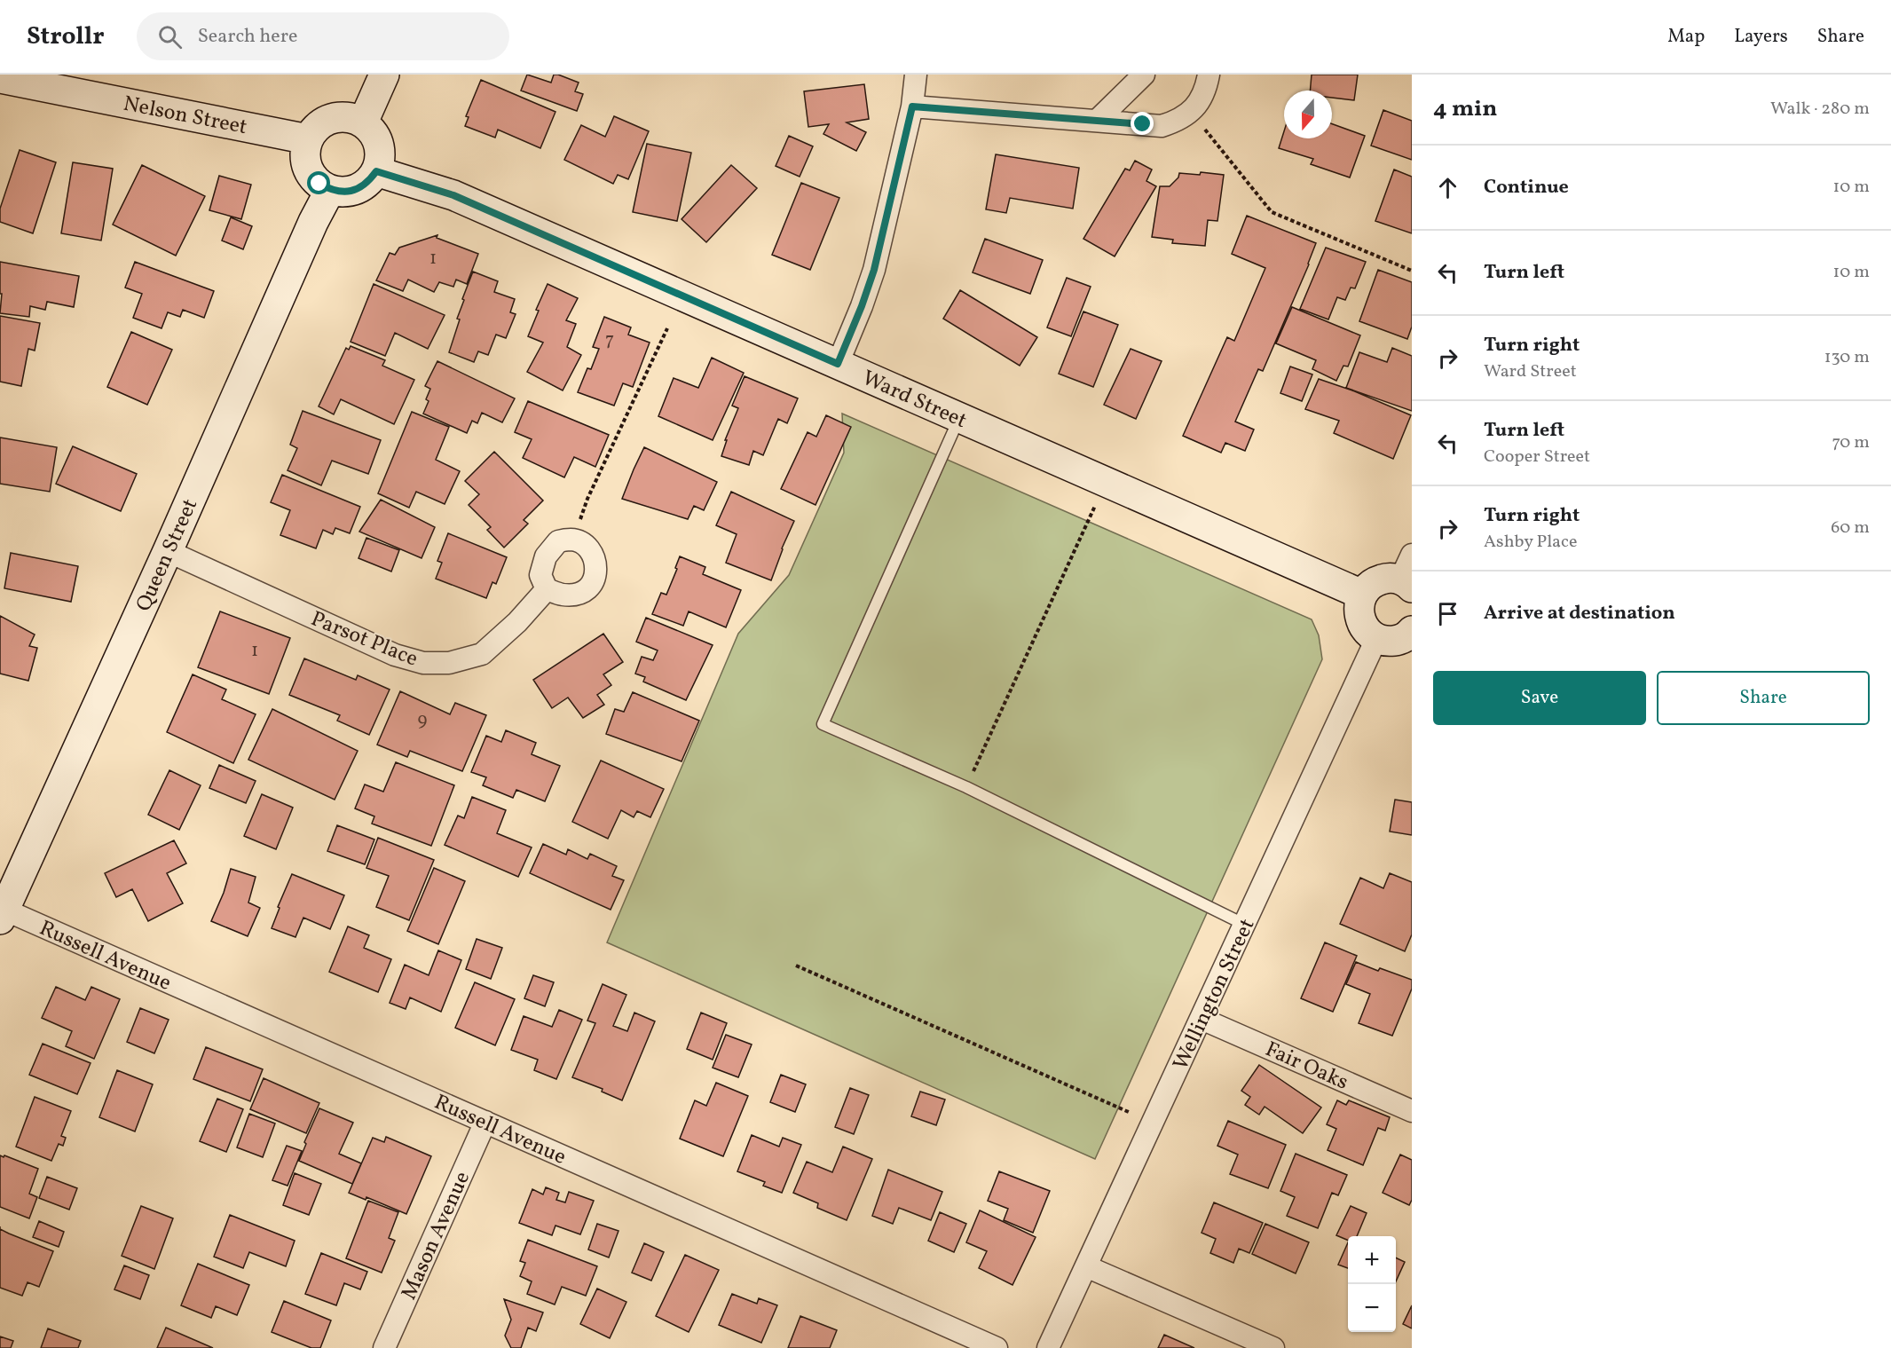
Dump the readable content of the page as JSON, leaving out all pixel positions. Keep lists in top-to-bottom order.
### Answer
{
  "streets": {
    "street": [
      "Nelson Street",
      "Ward Street",
      "Queen Street",
      "Parsot Place",
      "Russell Avenue",
      "Wellington Street",
      "Fair Oaks",
      "Mason Avenue"
    ]
  },
  "crossings": [
    ["Nelson Street", "Ward Street"],
    ["Nelson Street", "Queen Street"],
    ["Ward Street", "Queen Street"],
    ["Queen Street", "Parsot Place"],
    ["Queen Street", "Russell Avenue"],
    ["Russell Avenue", "Mason Avenue"],
    ["Wellington Street", "Fair Oaks"]
  ],
  "house_numbers": [
    "1",
    "7",
    "1",
    "9"
  ],
  "north": "bottom",
  "page": {
    "header": "Strollr",
    "search": "Search here",
    "nav": ["Map", "Layers", "Share"],
    "heading": ["4 min", "Walk · 280 m"],
    "list": [
      ["Continue", "10 m"],
      ["Turn left", "10 m"],
      ["Turn right", "Ward Street", "130 m"],
      ["Turn left", "Cooper Street", "70 m"],
      ["Turn right", "Ashby Place", "60 m"],
      "Arrive at destination"
    ],
    "buttons": ["Save", "Share"],
    "map_buttons": ["+", "−"]
  }
}
